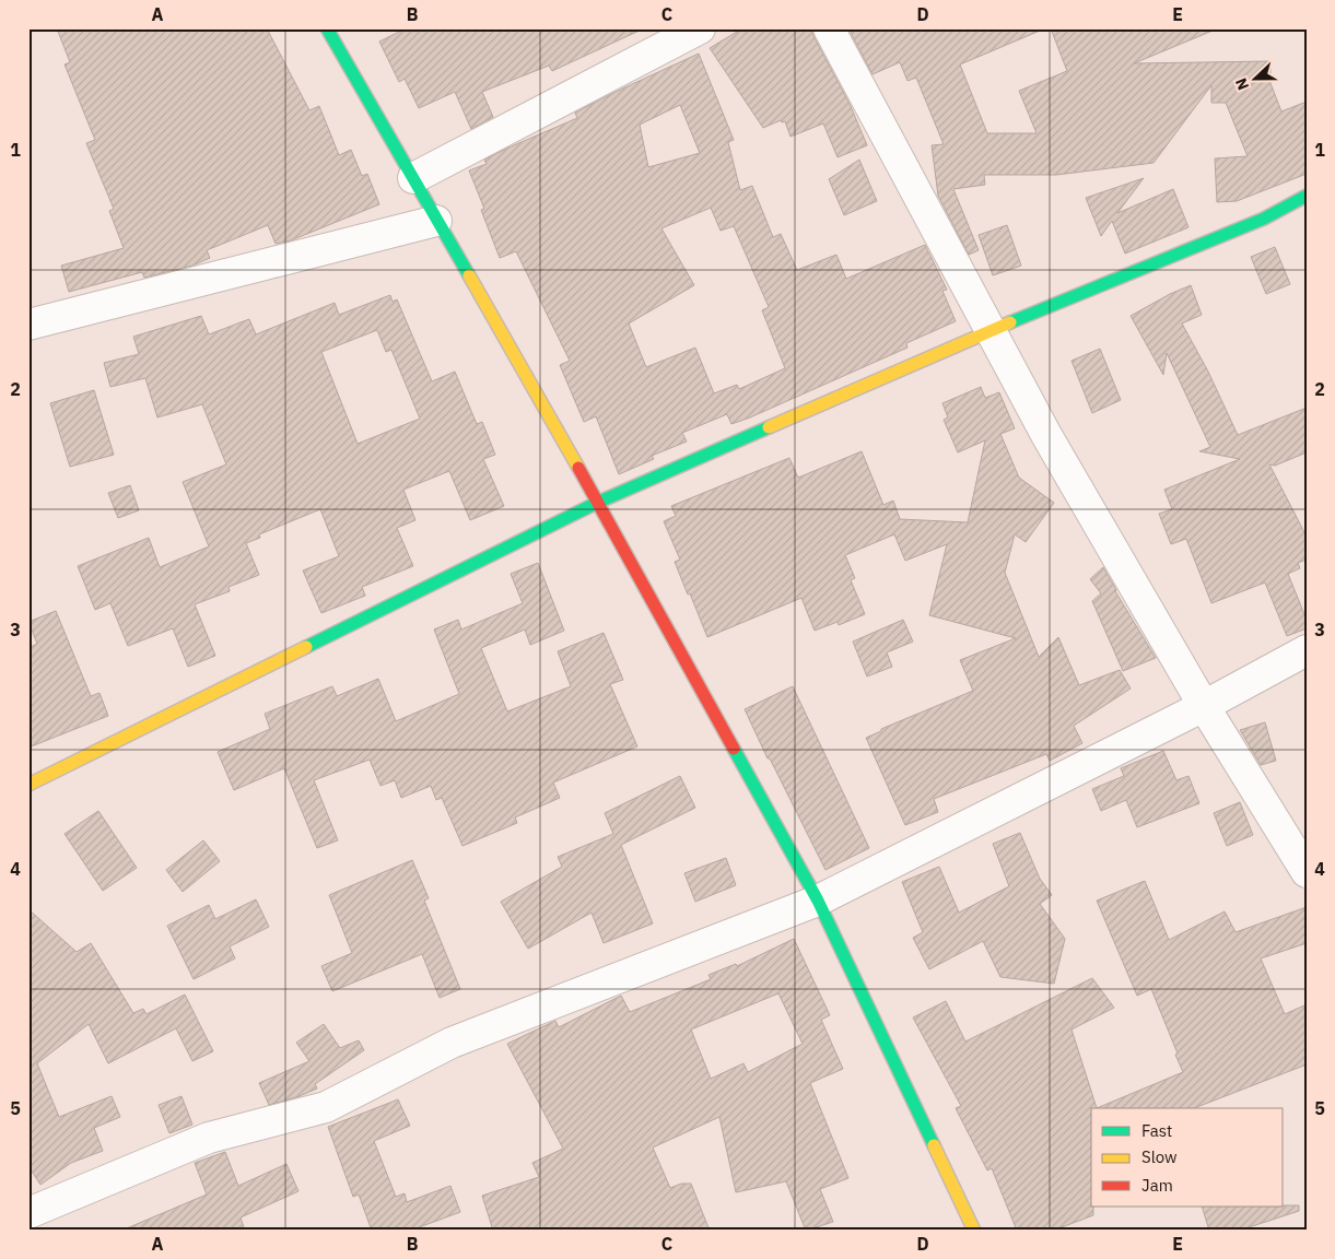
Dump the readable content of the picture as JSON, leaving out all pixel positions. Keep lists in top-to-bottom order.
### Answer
{
  "legend": ["Fast", "Slow", "Jam"],
  "north": "left",
  "grid": {
    "columns": [
      "A",
      "B",
      "C",
      "D",
      "E"
    ],
    "rows": [
      "1",
      "2",
      "3",
      "4",
      "5"
    ]
  }
}
